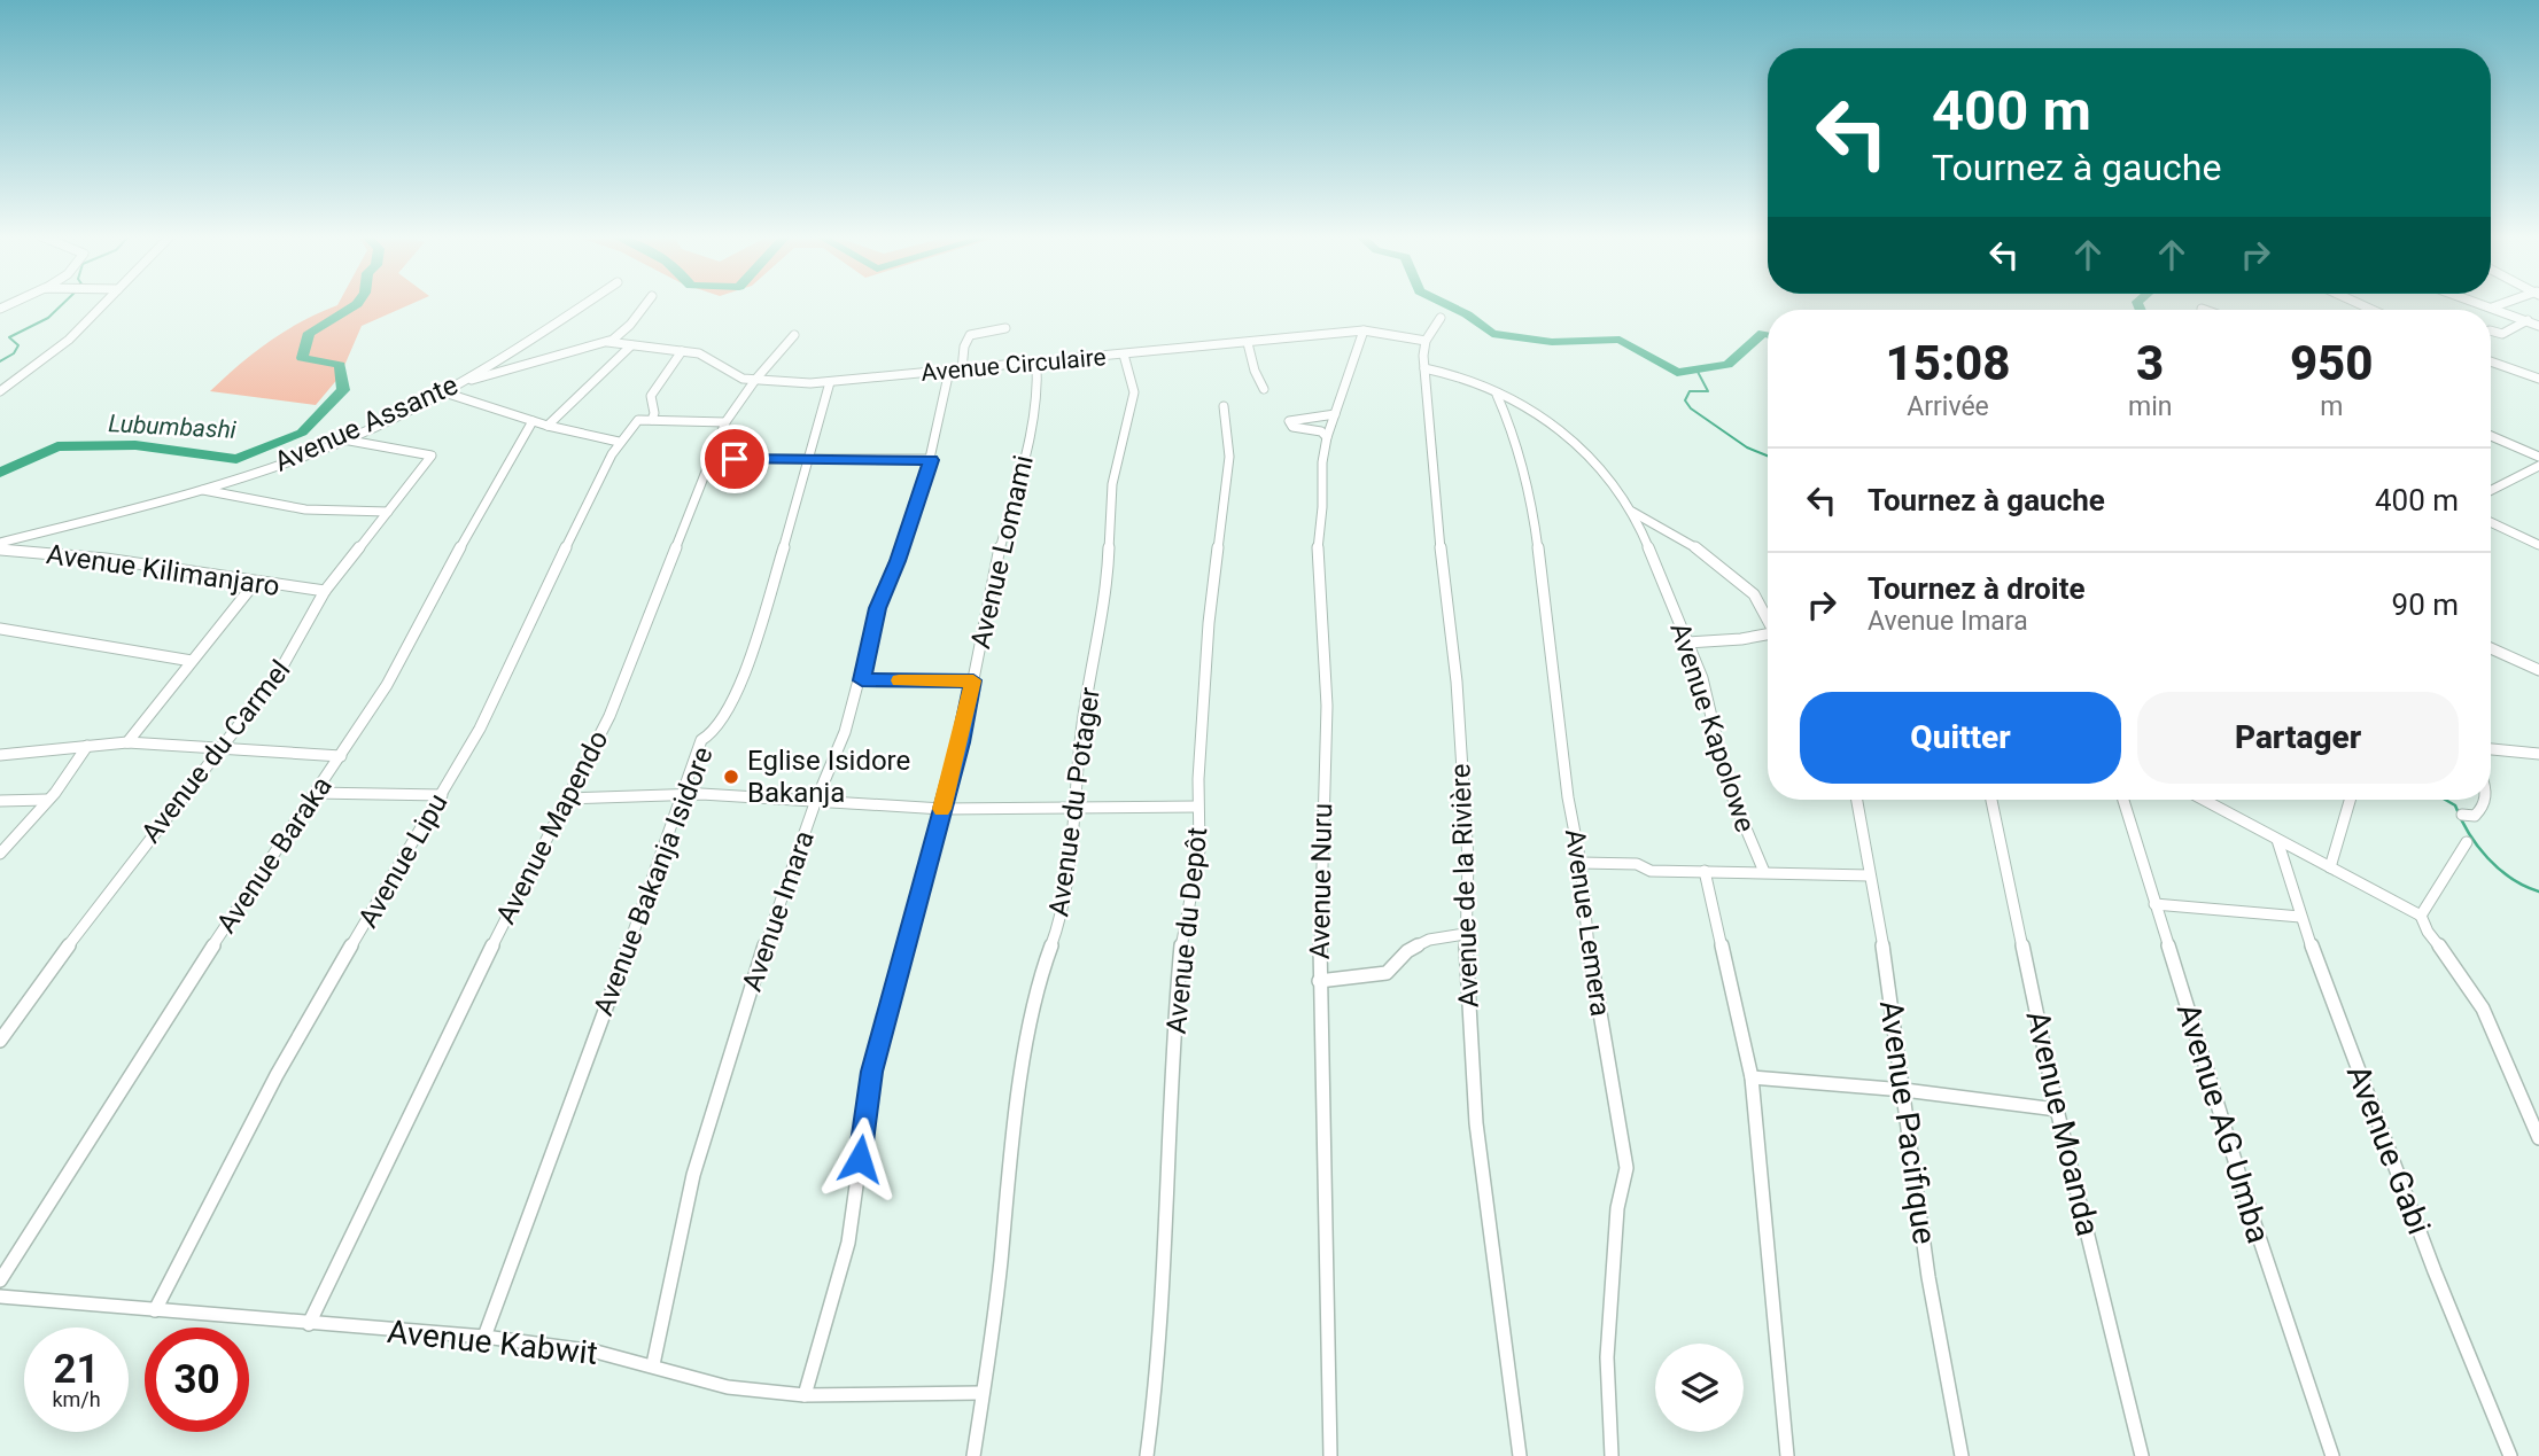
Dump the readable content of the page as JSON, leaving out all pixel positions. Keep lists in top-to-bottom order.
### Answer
{
  "streets": {
    "street": [
      "Avenue Circulaire",
      "Avenue Assante",
      "Avenue Lomami",
      "Avenue Kilimanjaro",
      "Avenue Kapolowe",
      "Avenue du Carmel",
      "Avenue du Potager",
      "Avenue Mapendo",
      "Avenue Baraka",
      "Avenue Lipu",
      "Avenue Bakanja Isidore",
      "Avenue Nuru",
      "Avenue de la Rivière",
      "Avenue Imara",
      "Avenue Lemera",
      "Avenue du Depôt",
      "Avenue Pacifique",
      "Avenue Moanda",
      "Avenue AG Umba",
      "Avenue Gabi",
      "Avenue Kabwit"
    ]
  },
  "crossings": [
    ["Avenue Circulaire", "Avenue Lomami"],
    ["Avenue Circulaire", "Avenue du Potager"],
    ["Avenue Circulaire", "Avenue Mapendo"],
    ["Avenue Circulaire", "Avenue Bakanja Isidore"],
    ["Avenue Circulaire", "Avenue de la Rivière"],
    ["Avenue Circulaire", "Avenue Imara"],
    ["Avenue Assante", "Avenue du Carmel"],
    ["Avenue Lomami", "Avenue Kabwit"],
    ["Avenue Kilimanjaro", "Avenue du Carmel"],
    ["Avenue Kapolowe", "Avenue de la Rivière"],
    ["Avenue Kapolowe", "Avenue Lemera"],
    ["Avenue du Potager", "Avenue Kabwit"],
    ["Avenue Mapendo", "Avenue Kabwit"],
    ["Avenue Lipu", "Avenue Kabwit"],
    ["Avenue Bakanja Isidore", "Avenue Kabwit"],
    ["Avenue Imara", "Avenue Kabwit"]
  ],
  "water": ["Lubumbashi"],
  "places": ["Eglise Isidore Bakanja"],
  "page": {
    "turn": ["400 m", "Tournez à gauche"],
    "eta": [
      "15:08",
      "Arrivée",
      "3",
      "min",
      "950",
      "m"
    ],
    "list": [
      {
        "name": "Tournez à gauche",
        "value": "400 m"
      },
      {
        "name": "Tournez à droite",
        "note": "Avenue Imara",
        "value": "90 m"
      }
    ],
    "buttons": ["Quitter", "Partager"],
    "speed": "21 km/h",
    "limit": "30"
  }
}
